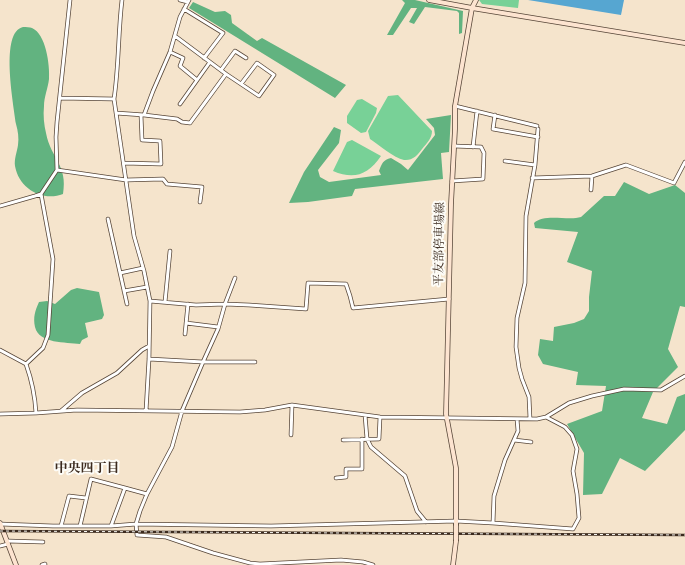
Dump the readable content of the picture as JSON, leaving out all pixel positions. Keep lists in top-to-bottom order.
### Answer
{
  "streets": {
    "main road": ["平友部停車場線"]
  },
  "districts": ["中央四丁目"]
}
